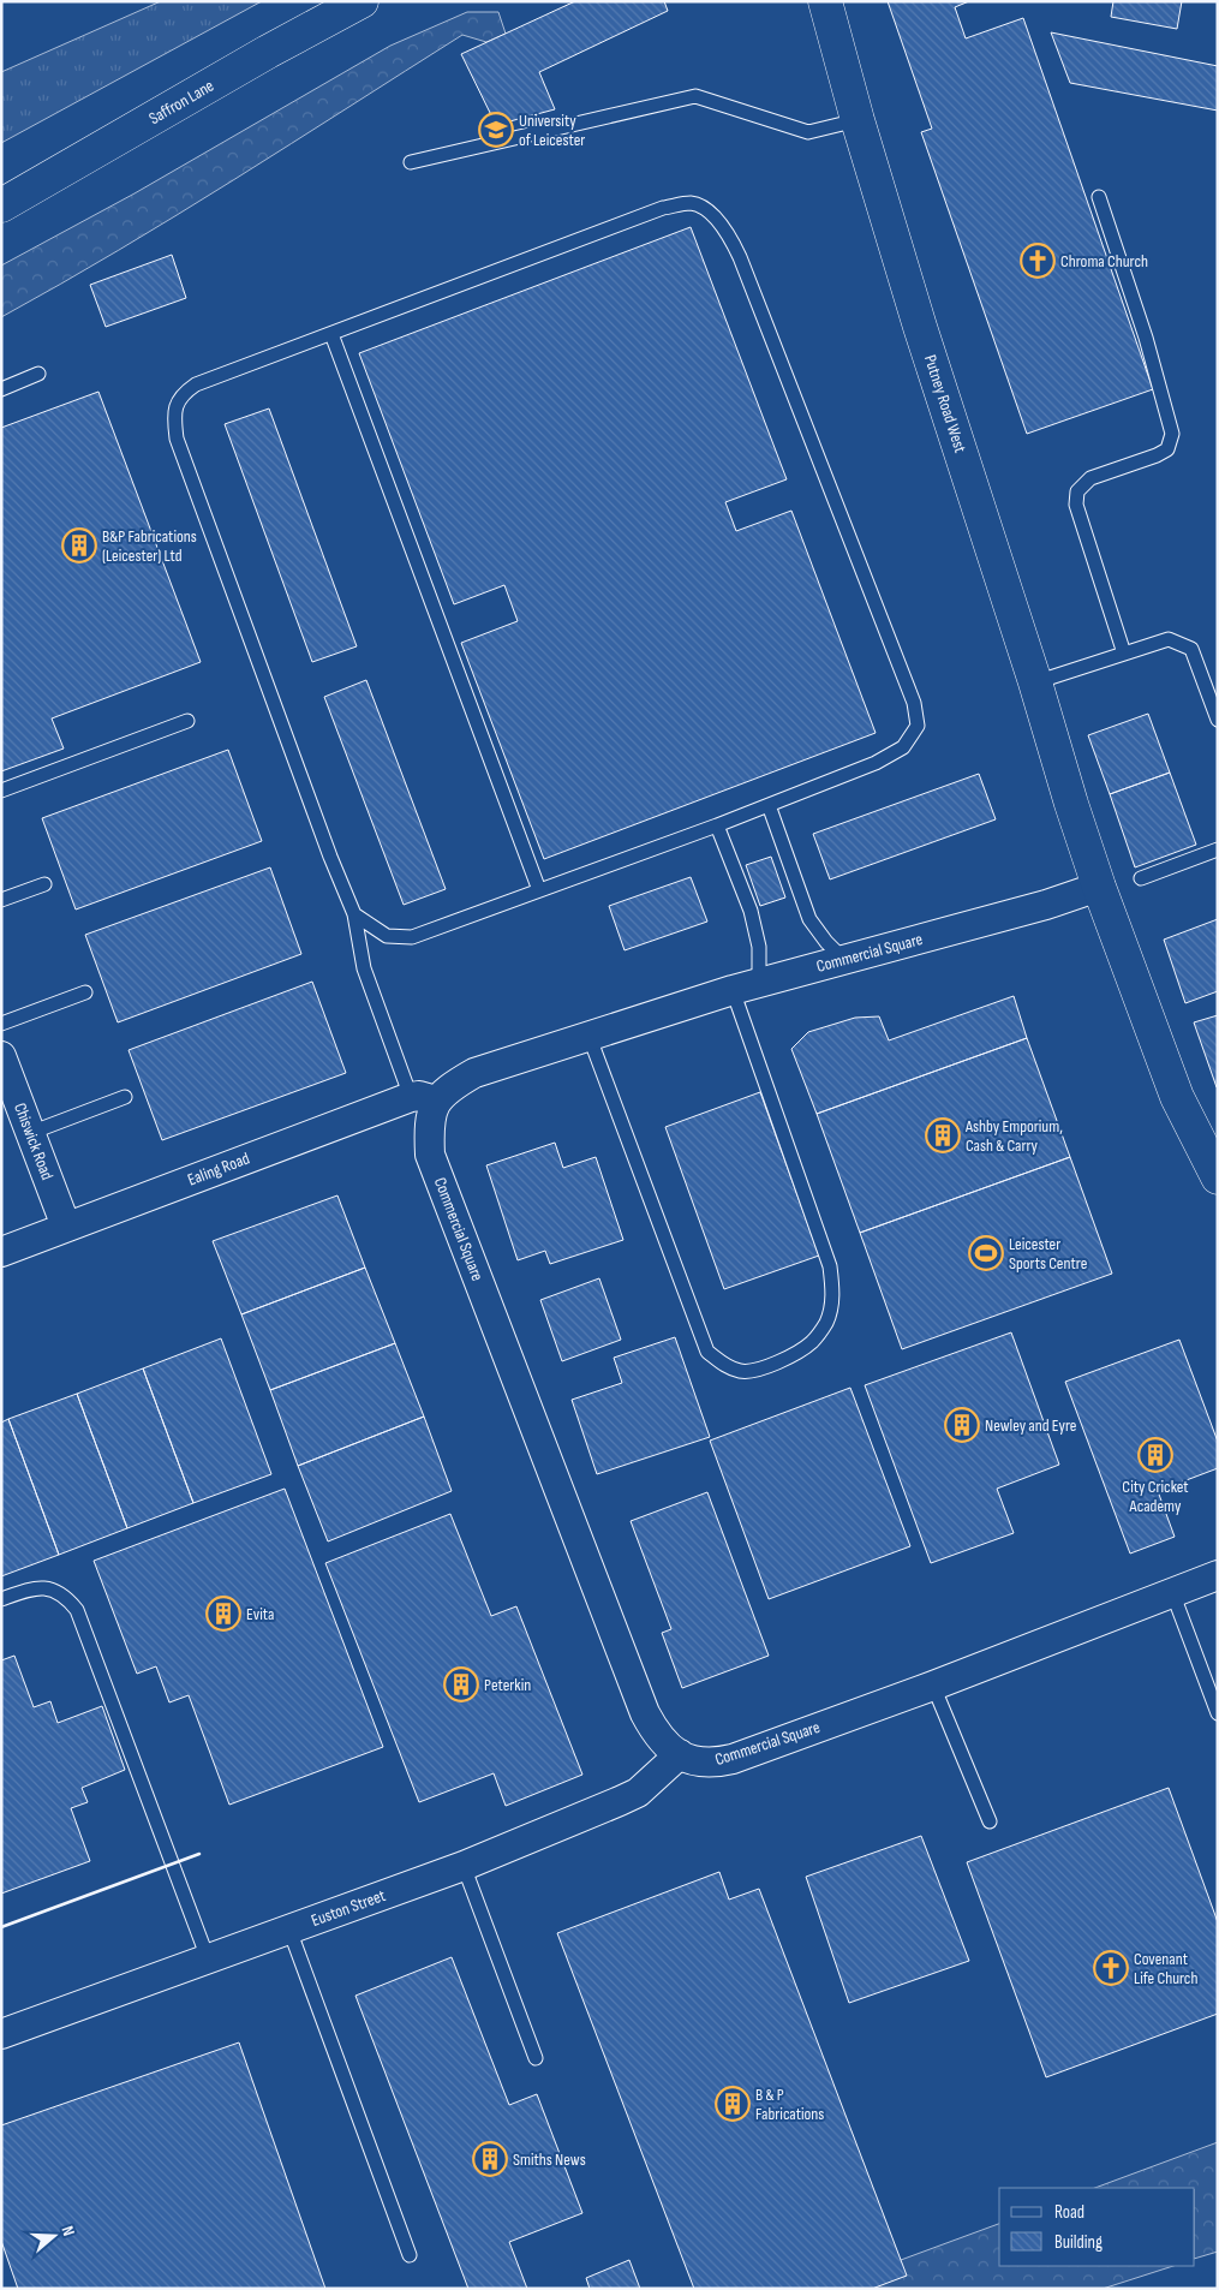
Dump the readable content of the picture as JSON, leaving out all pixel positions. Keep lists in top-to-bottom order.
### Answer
{
  "streets": {
    "street": [
      "Saffron Lane",
      "Putney Road West",
      "Commercial Square",
      "Chiswick Road",
      "Ealing Road",
      "Euston Street"
    ]
  },
  "crossings": [
    ["Putney Road West", "Commercial Square"],
    ["Commercial Square", "Ealing Road"],
    ["Commercial Square", "Euston Street"],
    ["Chiswick Road", "Ealing Road"]
  ],
  "places": {
    "school or university": ["University of Leicester"],
    "church": ["Chroma Church", "Covenant Life Church"],
    "building": [
      "B&P Fabrications (Leicester) Ltd",
      "Ashby Emporium, Cash & Carry",
      "Newley and Eyre",
      "City Cricket Academy",
      "Evita",
      "Peterkin",
      "B & P Fabrications",
      "Smiths News"
    ],
    "sports": ["Leicester Sports Centre"]
  },
  "legend": ["Road", "Building"],
  "north": "right"
}
